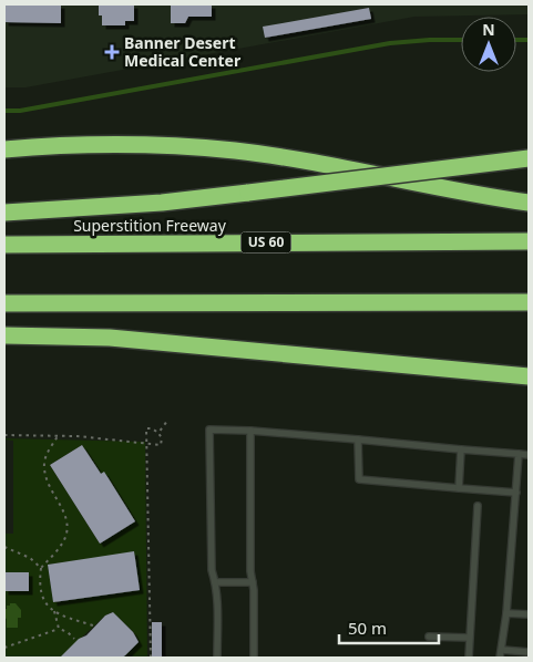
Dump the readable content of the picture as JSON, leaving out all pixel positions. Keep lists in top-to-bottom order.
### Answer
{
  "streets": {
    "highway": ["Superstition Freeway", "US 60"]
  },
  "places": {
    "health": ["Banner Desert Medical Center"]
  },
  "scale_bar": "50 m",
  "north": "top"
}
